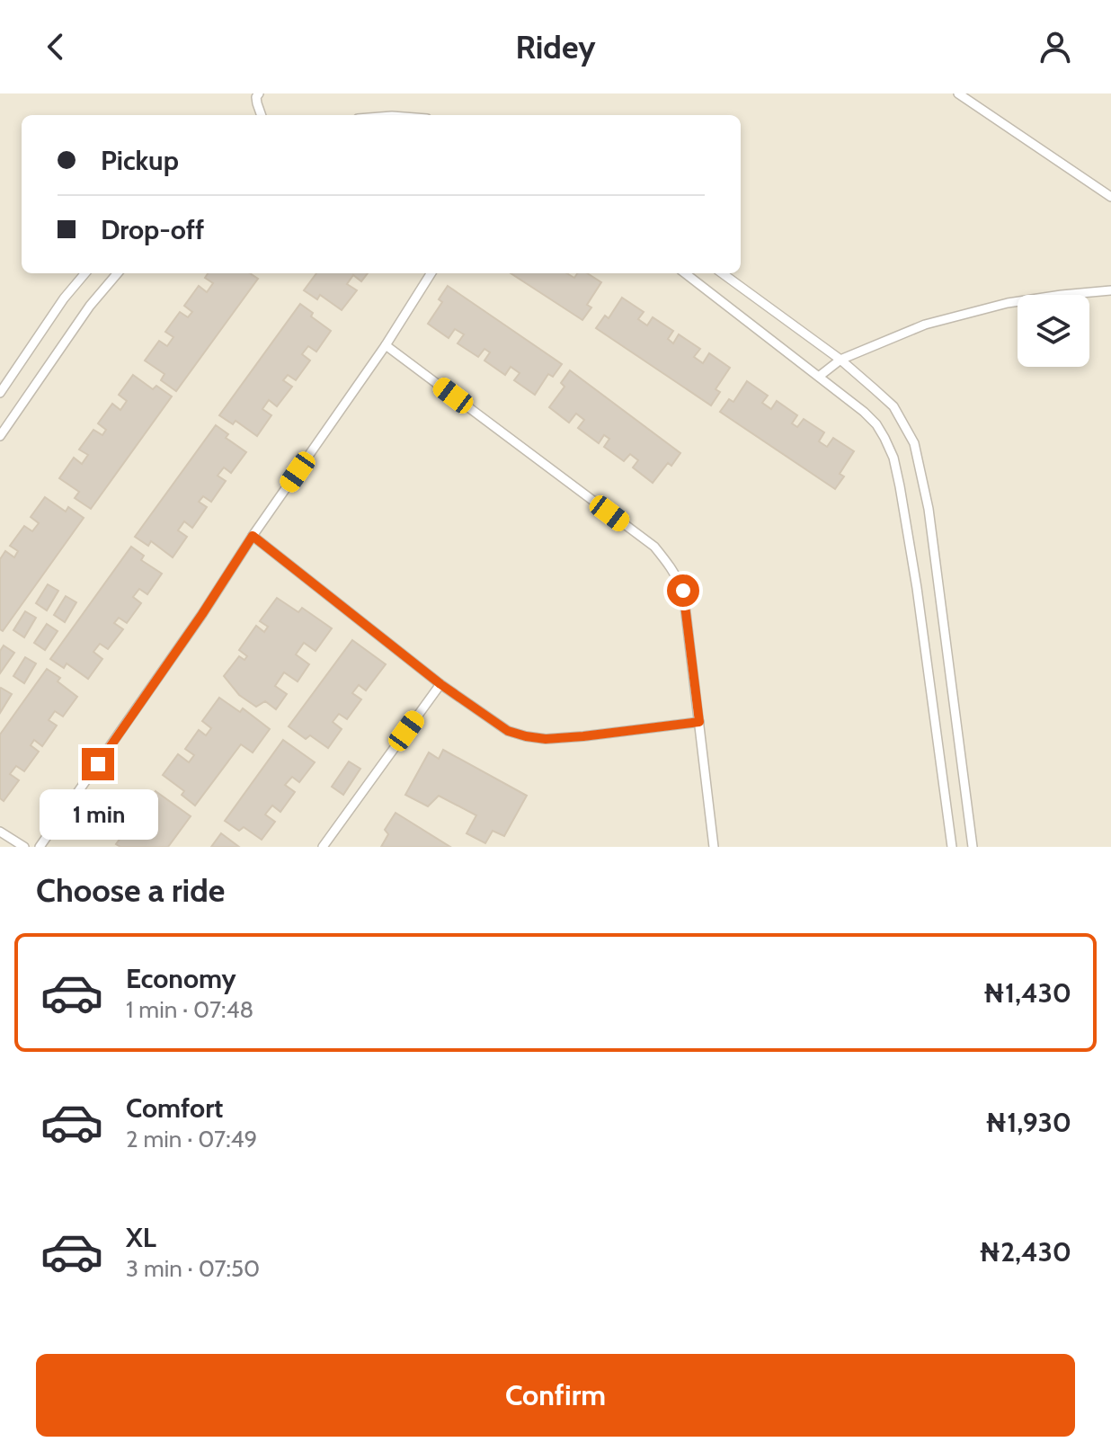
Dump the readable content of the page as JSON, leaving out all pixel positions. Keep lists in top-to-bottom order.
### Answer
{
  "page": {
    "header": "Ridey",
    "banner": ["Pickup", "Drop-off"],
    "bubble": "1 min",
    "heading": "Choose a ride",
    "list": [
      {
        "name": "Economy",
        "note": "1 min · 07:48",
        "value": "₦1,430"
      },
      {
        "name": "Comfort",
        "note": "2 min · 07:49",
        "value": "₦1,930"
      },
      {
        "name": "XL",
        "note": "3 min · 07:50",
        "value": "₦2,430"
      }
    ],
    "buttons": "Confirm"
  }
}
